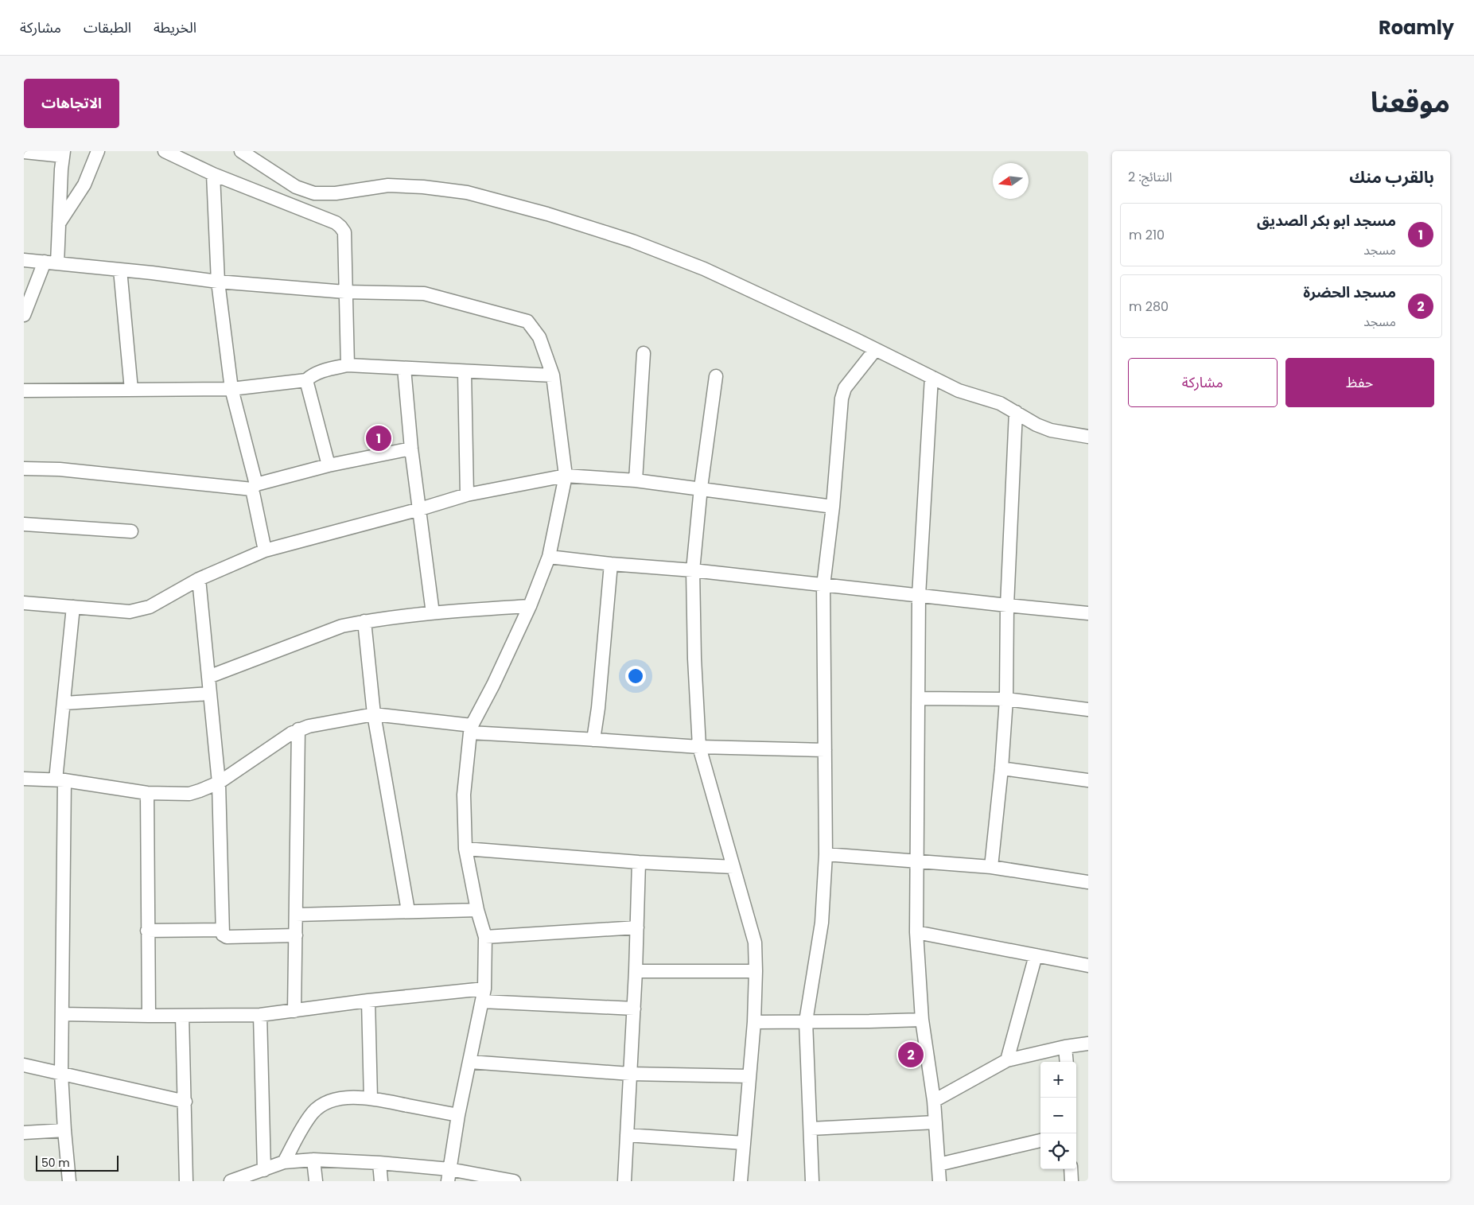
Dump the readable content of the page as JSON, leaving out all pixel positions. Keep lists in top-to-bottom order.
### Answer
{
  "scale_bar": "50 m",
  "north": "left",
  "page": {
    "header": "Roamly",
    "nav": ["الخريطة", "الطبقات", "مشاركة"],
    "title": "موقعنا",
    "buttons": [
      "الاتجاهات",
      ["حفظ", "مشاركة"]
    ],
    "heading": ["بالقرب منك", "النتائج: 2"],
    "list": [
      {
        "mark": "1",
        "name": "مسجد ابو بكر الصديق",
        "note": "مسجد",
        "value": "210 m"
      },
      {
        "mark": "2",
        "name": "مسجد الحضرة",
        "note": "مسجد",
        "value": "280 m"
      }
    ],
    "pins": ["1", "2"],
    "map_buttons": ["+", "−"],
    "scale": "50 m"
  }
}
